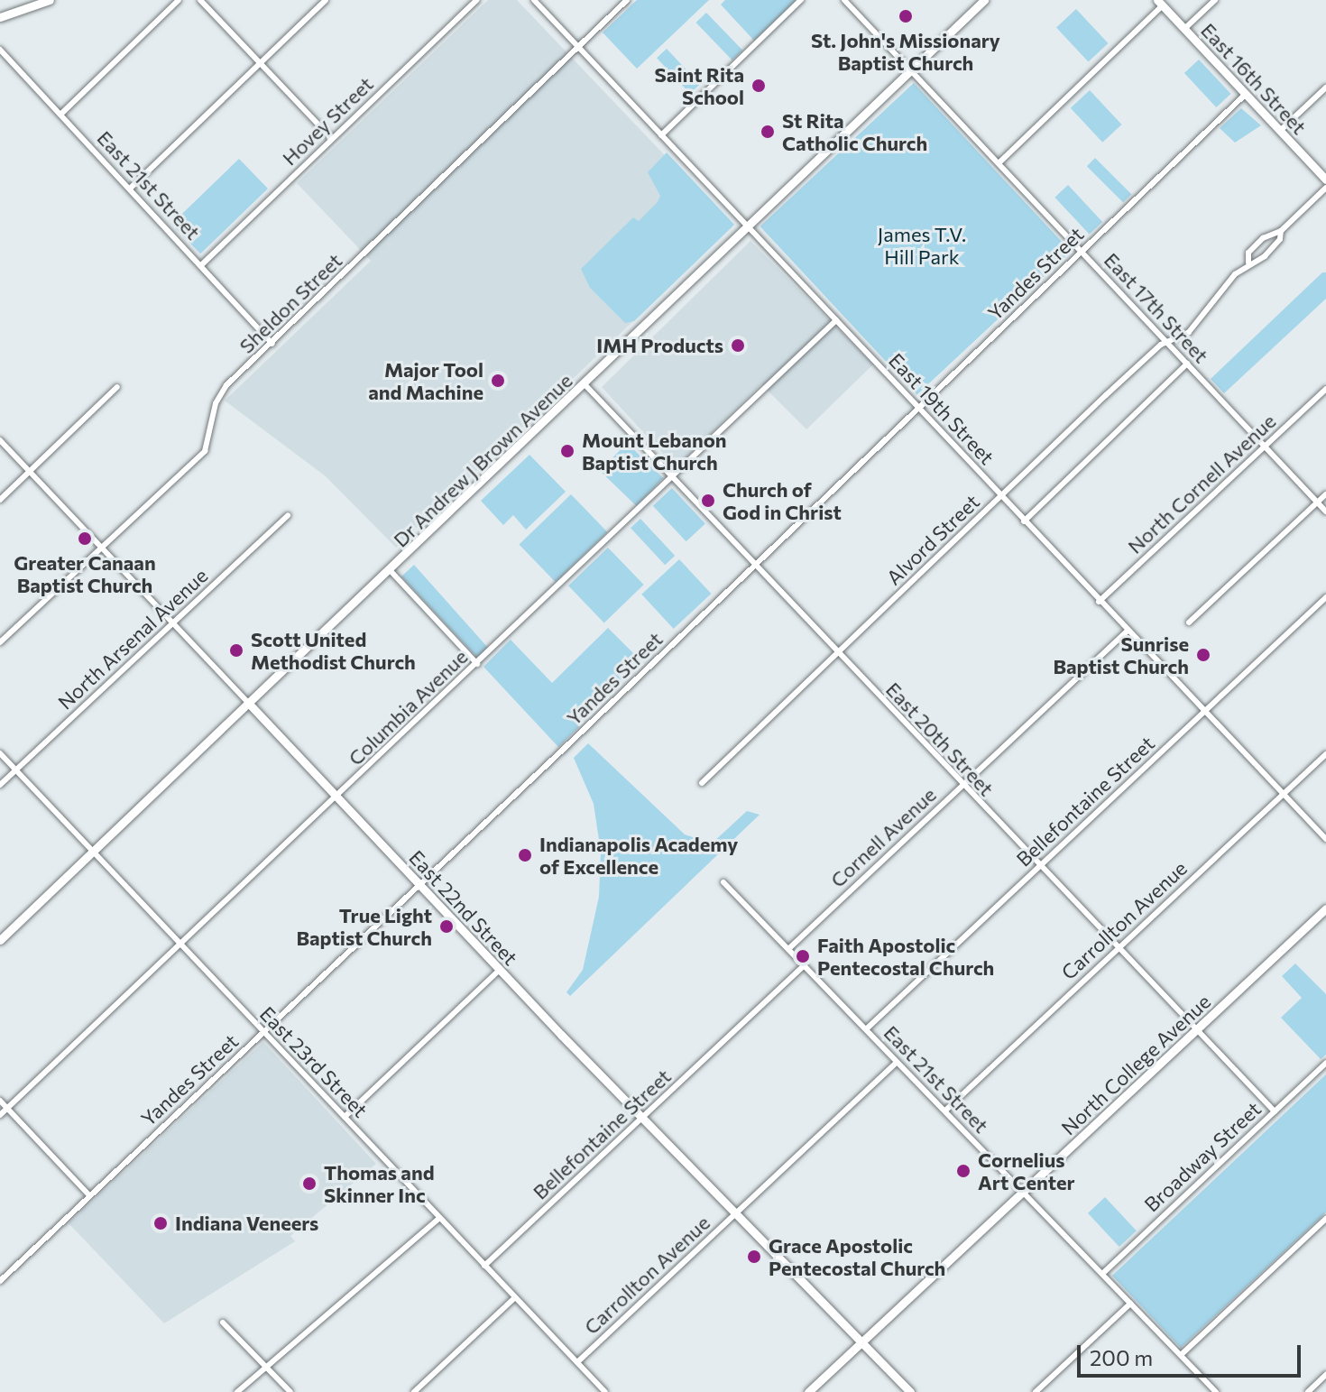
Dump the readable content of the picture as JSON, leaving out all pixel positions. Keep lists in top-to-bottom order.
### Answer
{
  "streets": {
    "main road": [
      "East 16th Street",
      "Dr Andrew J Brown Avenue",
      "East 22nd Street",
      "North College Avenue"
    ],
    "street": [
      "Hovey Street",
      "East 21st Street",
      "Yandes Street",
      "Sheldon Street",
      "East 17th Street",
      "East 19th Street",
      "North Cornell Avenue",
      "Alvord Street",
      "North Arsenal Avenue",
      "Columbia Avenue",
      "East 20th Street",
      "Bellefontaine Street",
      "Cornell Avenue",
      "Carrollton Avenue",
      "East 23rd Street",
      "Broadway Street"
    ]
  },
  "crossings": [
    ["East 16th Street", "Yandes Street"],
    ["Hovey Street", "East 21st Street"],
    ["East 21st Street", "Sheldon Street"],
    ["East 21st Street", "Bellefontaine Street"],
    ["East 21st Street", "Cornell Avenue"],
    ["East 21st Street", "Carrollton Avenue"],
    ["East 21st Street", "North College Avenue"],
    ["East 21st Street", "Broadway Street"],
    ["Yandes Street", "East 17th Street"],
    ["Yandes Street", "East 19th Street"],
    ["Yandes Street", "East 20th Street"],
    ["Yandes Street", "East 22nd Street"],
    ["Yandes Street", "East 23rd Street"],
    ["Sheldon Street", "East 19th Street"],
    ["Sheldon Street", "East 22nd Street"],
    ["East 17th Street", "Dr Andrew J Brown Avenue"],
    ["East 17th Street", "North Cornell Avenue"],
    ["East 17th Street", "Alvord Street"],
    ["East 19th Street", "Dr Andrew J Brown Avenue"],
    ["East 19th Street", "North Cornell Avenue"],
    ["East 19th Street", "Alvord Street"],
    ["East 19th Street", "Columbia Avenue"],
    ["East 19th Street", "Bellefontaine Street"],
    ["East 19th Street", "Cornell Avenue"],
    ["East 19th Street", "Carrollton Avenue"],
    ["Dr Andrew J Brown Avenue", "East 20th Street"],
    ["Dr Andrew J Brown Avenue", "East 22nd Street"],
    ["Dr Andrew J Brown Avenue", "East 23rd Street"],
    ["Alvord Street", "East 20th Street"],
    ["North Arsenal Avenue", "East 22nd Street"],
    ["North Arsenal Avenue", "East 23rd Street"],
    ["Columbia Avenue", "East 20th Street"],
    ["Columbia Avenue", "East 22nd Street"],
    ["Columbia Avenue", "East 23rd Street"],
    ["East 20th Street", "Bellefontaine Street"],
    ["East 20th Street", "Cornell Avenue"],
    ["East 20th Street", "Carrollton Avenue"],
    ["East 20th Street", "North College Avenue"],
    ["East 20th Street", "Broadway Street"],
    ["Bellefontaine Street", "East 22nd Street"],
    ["Bellefontaine Street", "East 23rd Street"],
    ["East 22nd Street", "Carrollton Avenue"],
    ["East 22nd Street", "North College Avenue"],
    ["Carrollton Avenue", "East 23rd Street"]
  ],
  "parks": ["James T.V. Hill Park"],
  "places": [
    "St. John's Missionary Baptist Church",
    "Saint Rita School",
    "St Rita Catholic Church",
    "IMH Products",
    "Major Tool and Machine",
    "Mount Lebanon Baptist Church",
    "Church of God in Christ",
    "Greater Canaan Baptist Church",
    "Scott United Methodist Church",
    "Sunrise Baptist Church",
    "Indianapolis Academy of Excellence",
    "True Light Baptist Church",
    "Faith Apostolic Pentecostal Church",
    "Cornelius Art Center",
    "Thomas and Skinner Inc",
    "Indiana Veneers",
    "Grace Apostolic Pentecostal Church"
  ],
  "scale_bar": "200 m"
}
